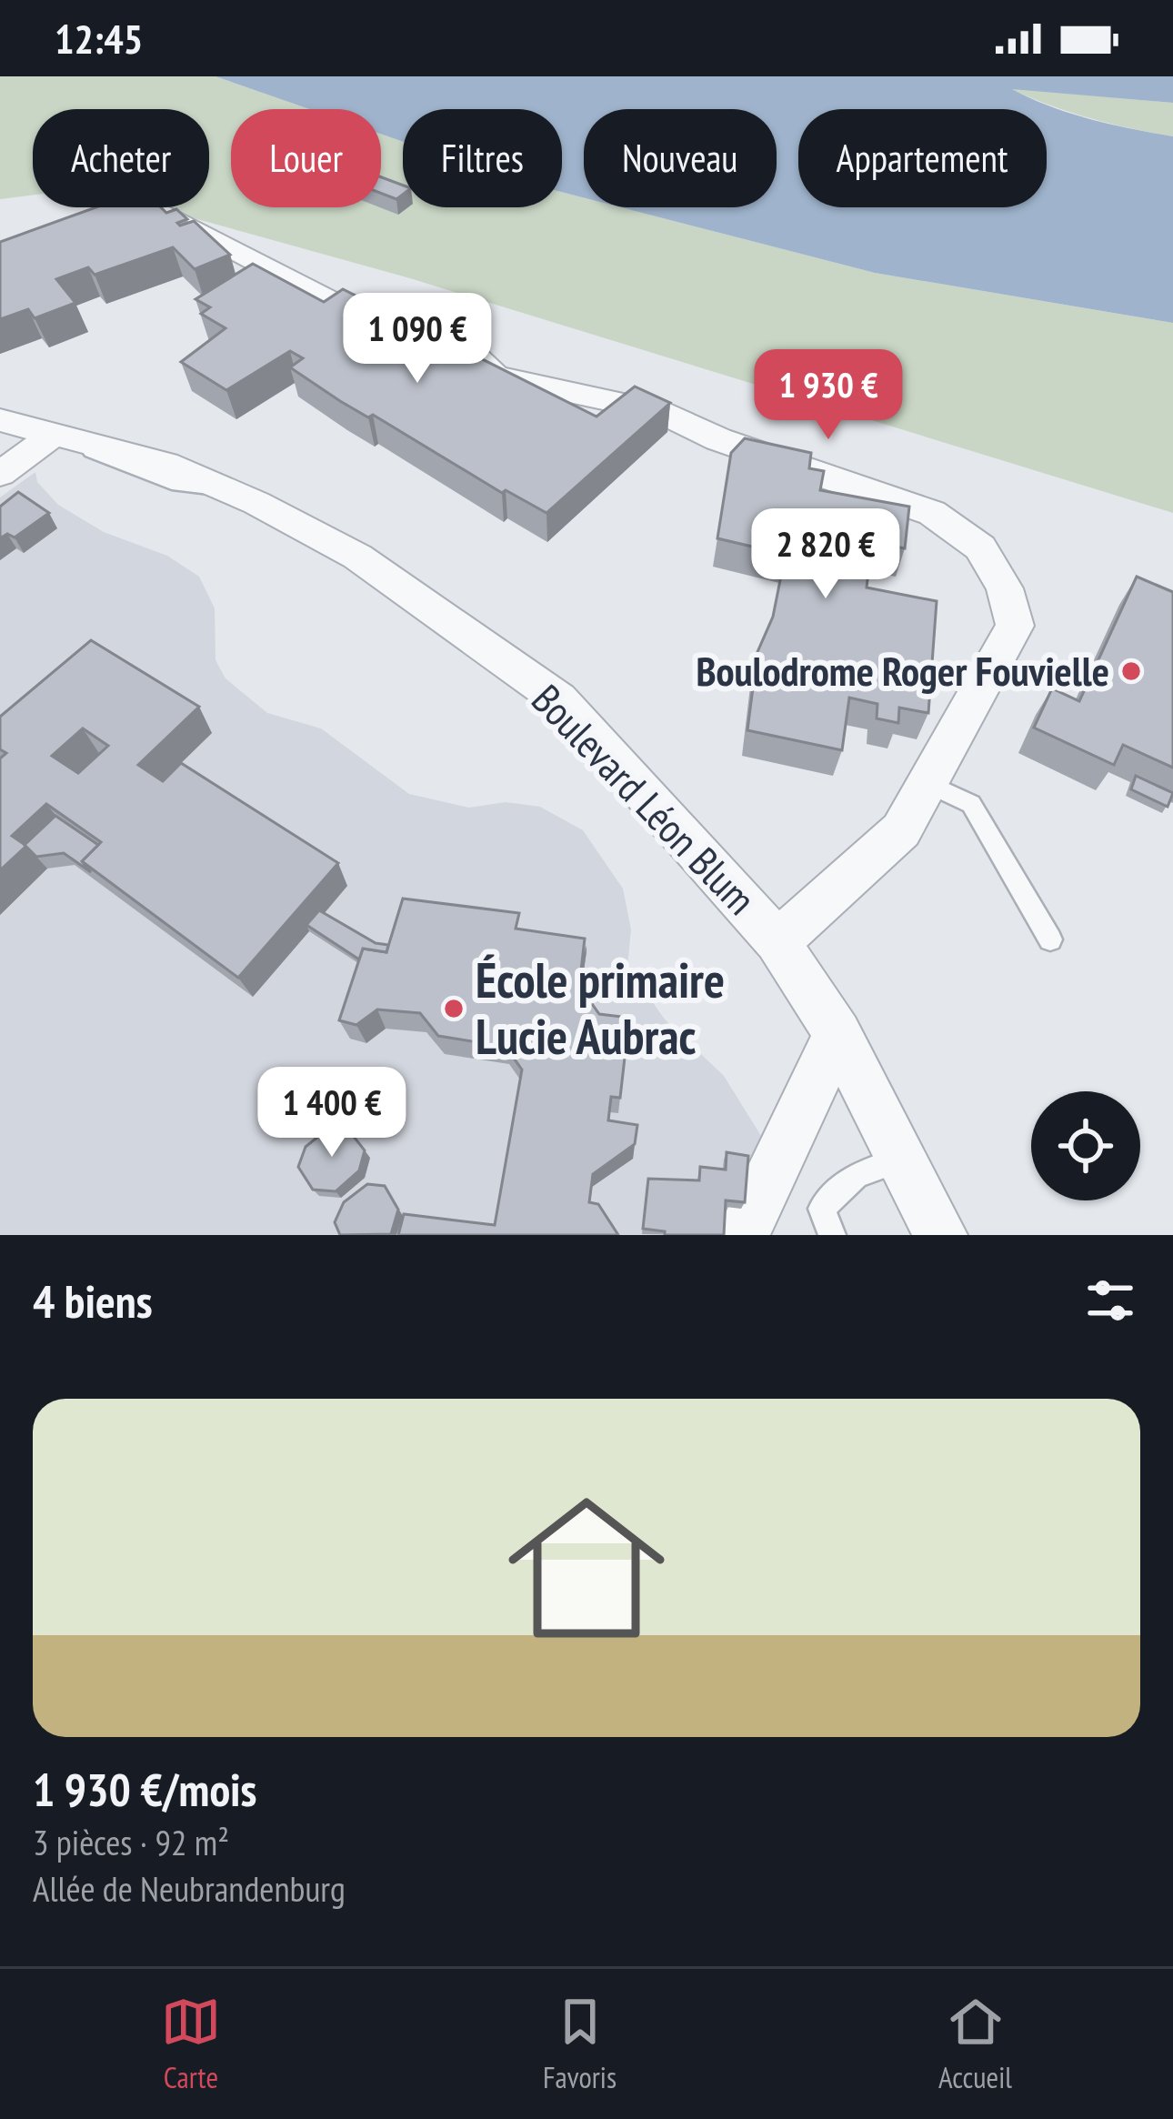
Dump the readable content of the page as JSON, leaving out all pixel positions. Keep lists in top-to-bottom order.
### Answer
{
  "streets": {
    "street": ["Boulevard Léon Blum"]
  },
  "places": ["Boulodrome Roger Fouvielle", "École primaire Lucie Aubrac"],
  "page": {
    "status": "12:45",
    "chip": [
      "Acheter",
      "Louer",
      "Filtres",
      "Nouveau",
      "Appartement"
    ],
    "price": [
      "1 090 €",
      "1 930 €",
      "2 820 €",
      "1 400 €"
    ],
    "heading": "4 biens",
    "list": [
      {
        "name": "1 930 €/mois",
        "note": "3 pièces · 92 m² · Allée de Neubrandenburg"
      }
    ],
    "tabs": ["Carte", "Favoris", "Accueil"]
  }
}
